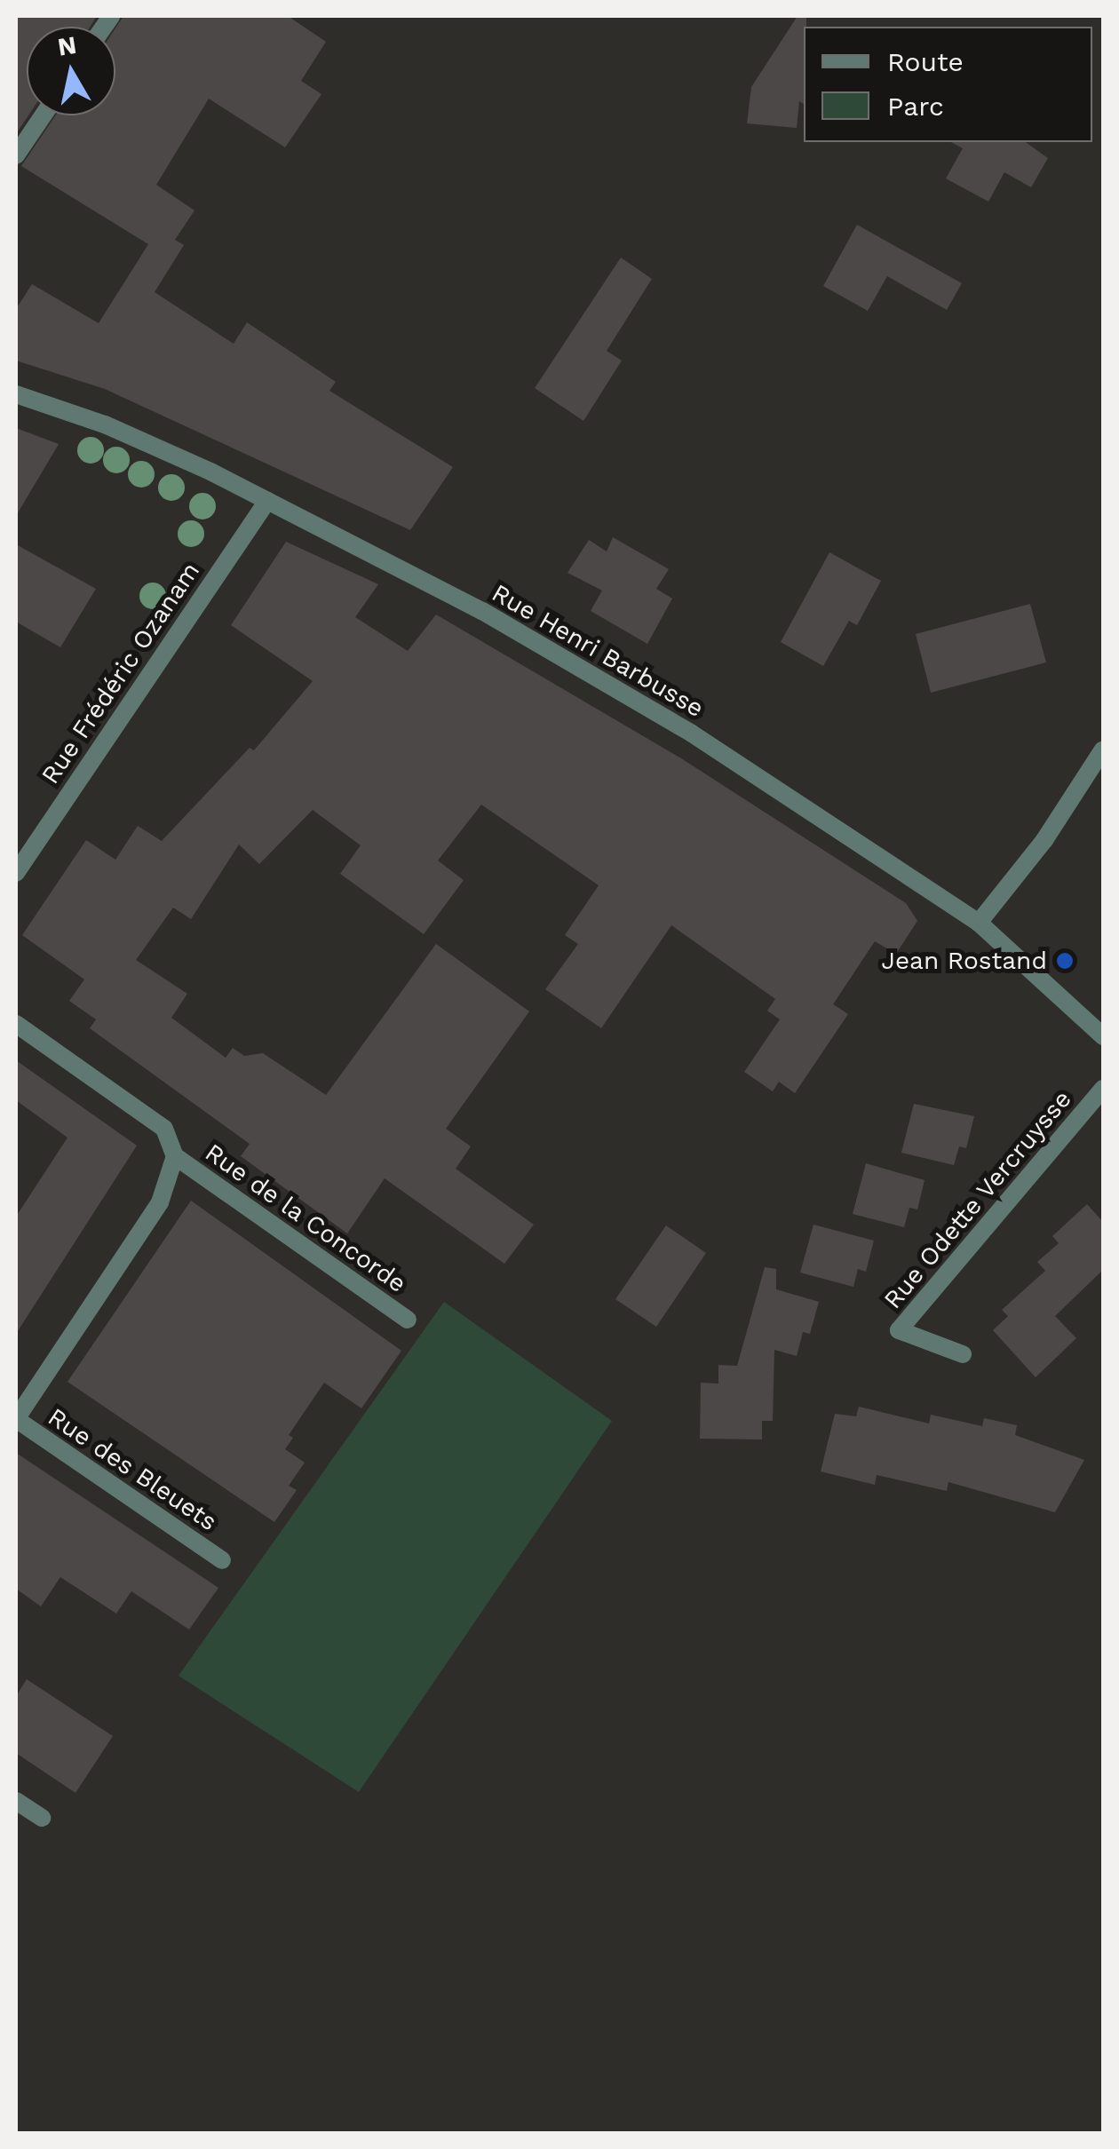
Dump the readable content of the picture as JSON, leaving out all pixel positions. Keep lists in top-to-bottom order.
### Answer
{
  "streets": {
    "street": [
      "Rue Henri Barbusse",
      "Rue Frédéric Ozanam",
      "Rue Odette Vercruysse",
      "Rue de la Concorde",
      "Rue des Bleuets"
    ]
  },
  "crossings": [
    ["Rue Henri Barbusse", "Rue Frédéric Ozanam"]
  ],
  "places": ["Jean Rostand"],
  "legend": ["Route", "Parc"],
  "north": "top"
}
